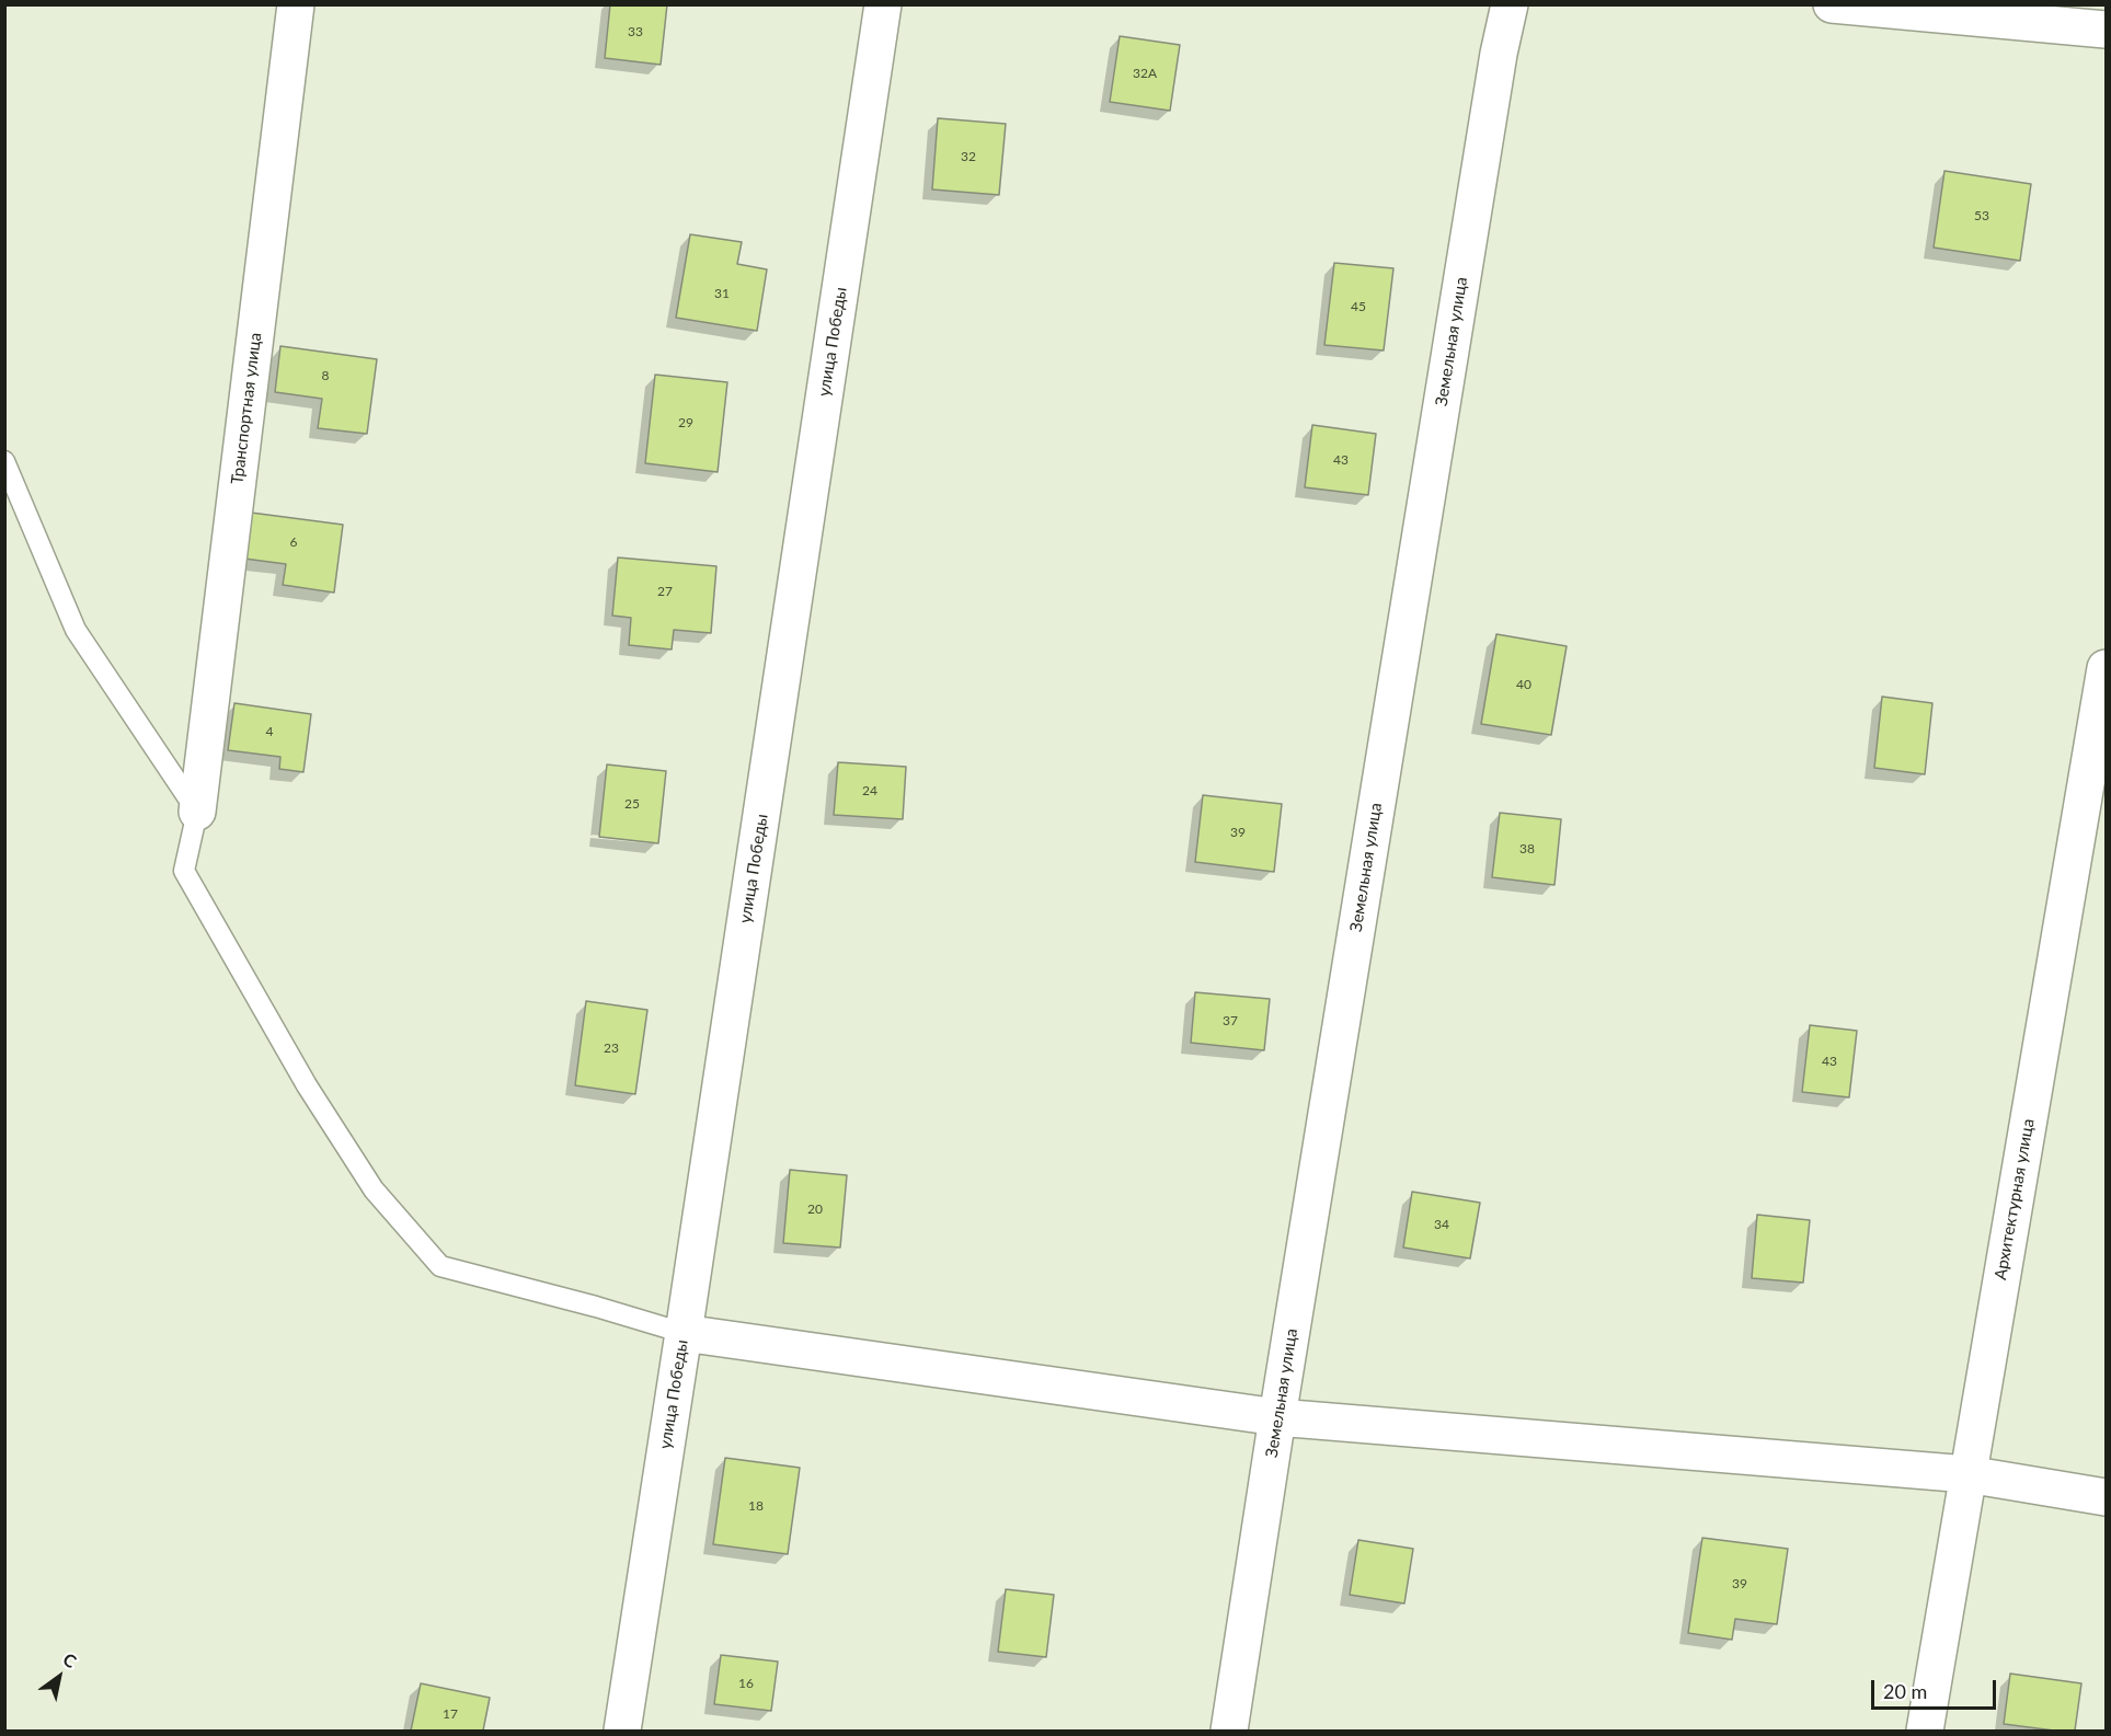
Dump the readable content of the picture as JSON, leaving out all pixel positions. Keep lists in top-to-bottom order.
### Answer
{
  "streets": {
    "street": [
      "улица Победы",
      "Земельная улица",
      "Транспортная улица",
      "Архитектурная улица"
    ]
  },
  "house_numbers": [
    "33",
    "32А",
    "32",
    "53",
    "31",
    "45",
    "8",
    "29",
    "43",
    "6",
    "27",
    "40",
    "4",
    "24",
    "25",
    "39",
    "38",
    "37",
    "23",
    "43",
    "20",
    "34",
    "18",
    "39",
    "16",
    "17"
  ],
  "scale_bar": "20 m",
  "north": "top right"
}
